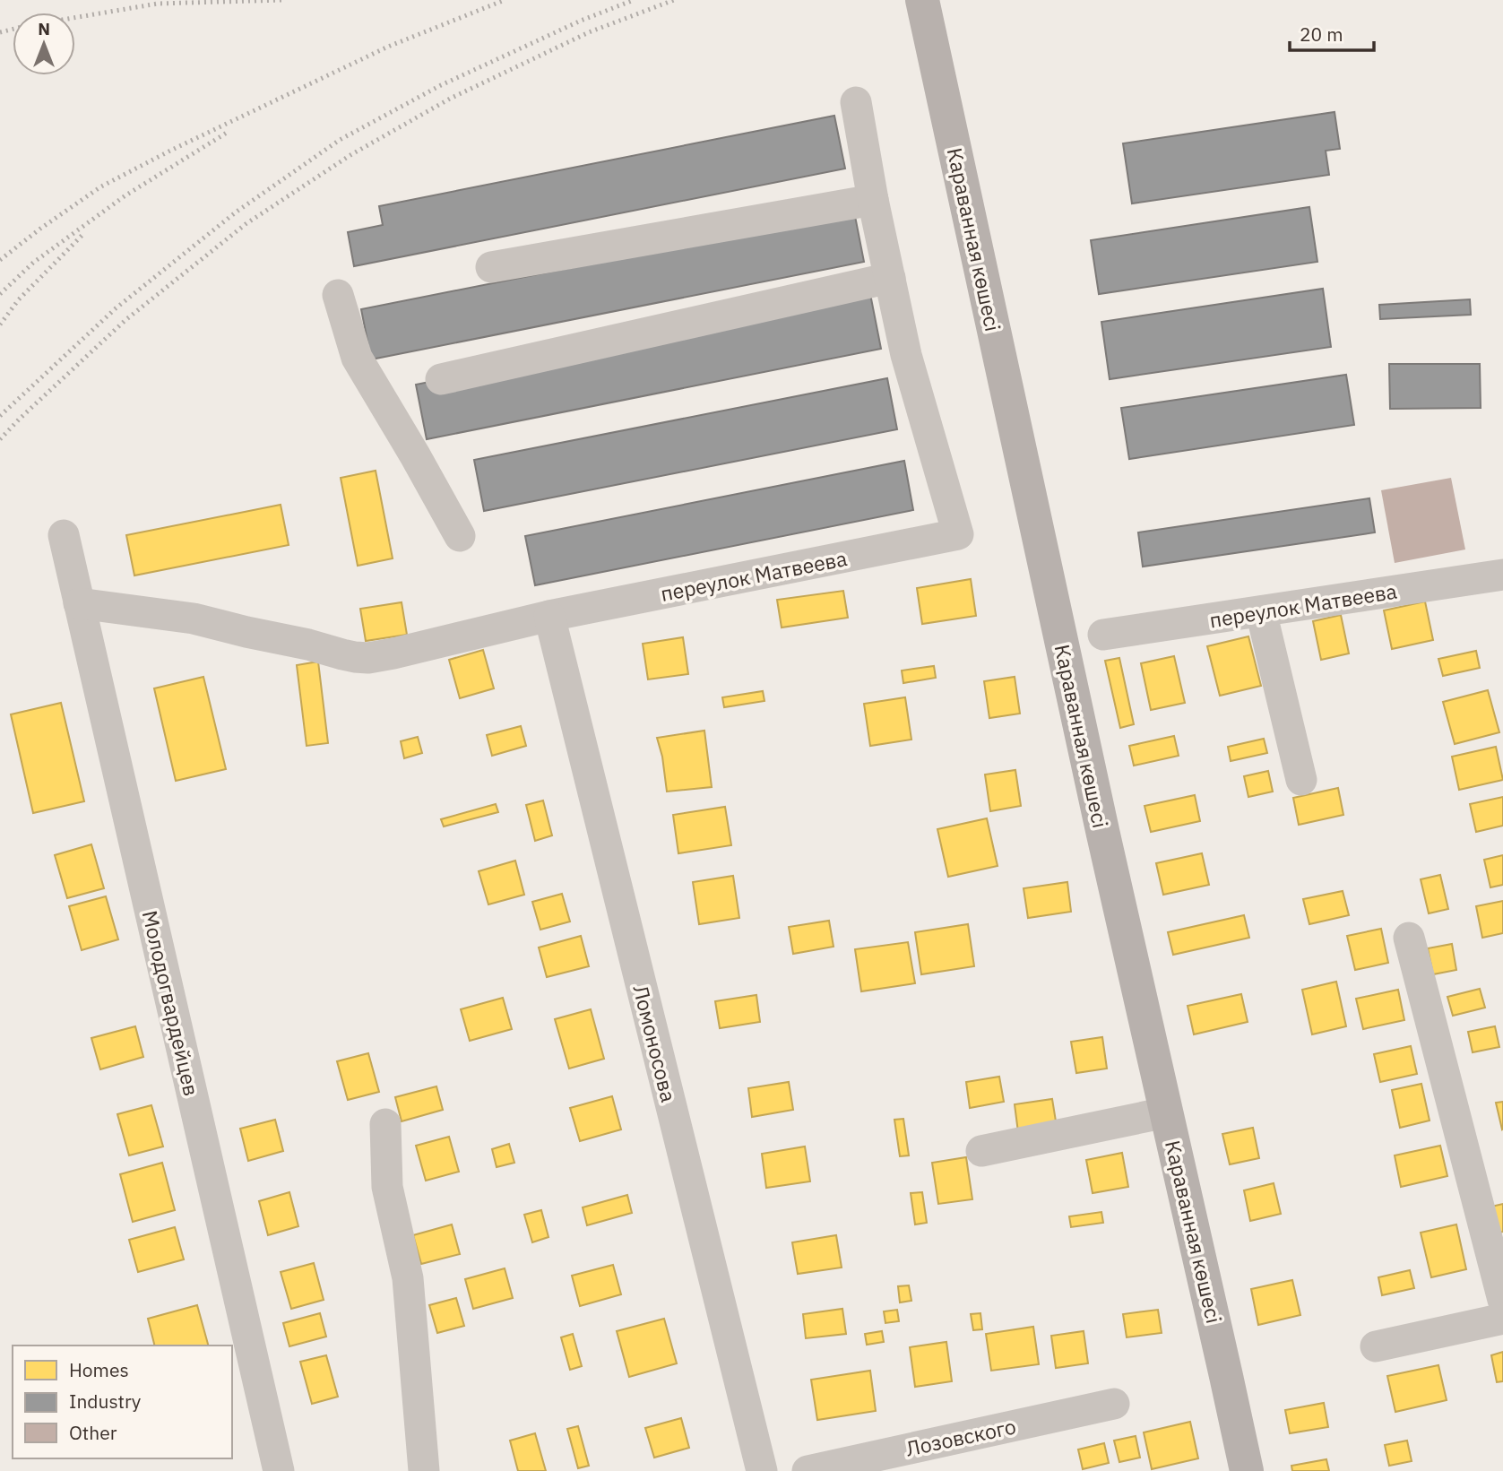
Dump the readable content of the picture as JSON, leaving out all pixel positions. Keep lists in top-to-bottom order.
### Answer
{
  "streets": {
    "main road": ["Караванная көшесі"],
    "street": [
      "переулок Матвеева",
      "Молодогвардейцев",
      "Ломоносова",
      "Лозовского"
    ]
  },
  "crossings": [
    ["переулок Матвеева", "Молодогвардейцев"],
    ["переулок Матвеева", "Ломоносова"]
  ],
  "legend": ["Homes", "Industry", "Other"],
  "scale_bar": "20 m",
  "north": "top"
}
